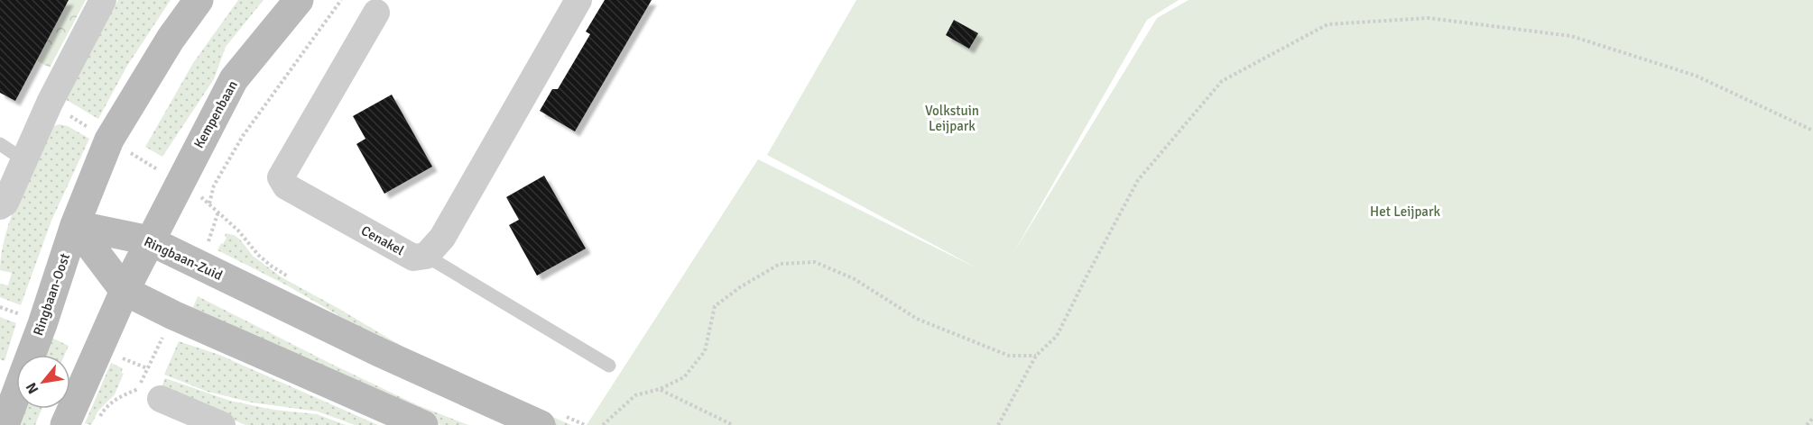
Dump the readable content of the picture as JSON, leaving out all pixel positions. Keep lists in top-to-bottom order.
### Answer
{
  "streets": {
    "main road": ["Kempenbaan", "Ringbaan-Zuid", "Ringbaan-Oost"],
    "street": ["Cenakel"]
  },
  "crossings": [
    ["Kempenbaan", "Ringbaan-Zuid"],
    ["Ringbaan-Zuid", "Ringbaan-Oost"]
  ],
  "parks": ["Volkstuin Leijpark", "Het Leijpark"],
  "north": "bottom left"
}
